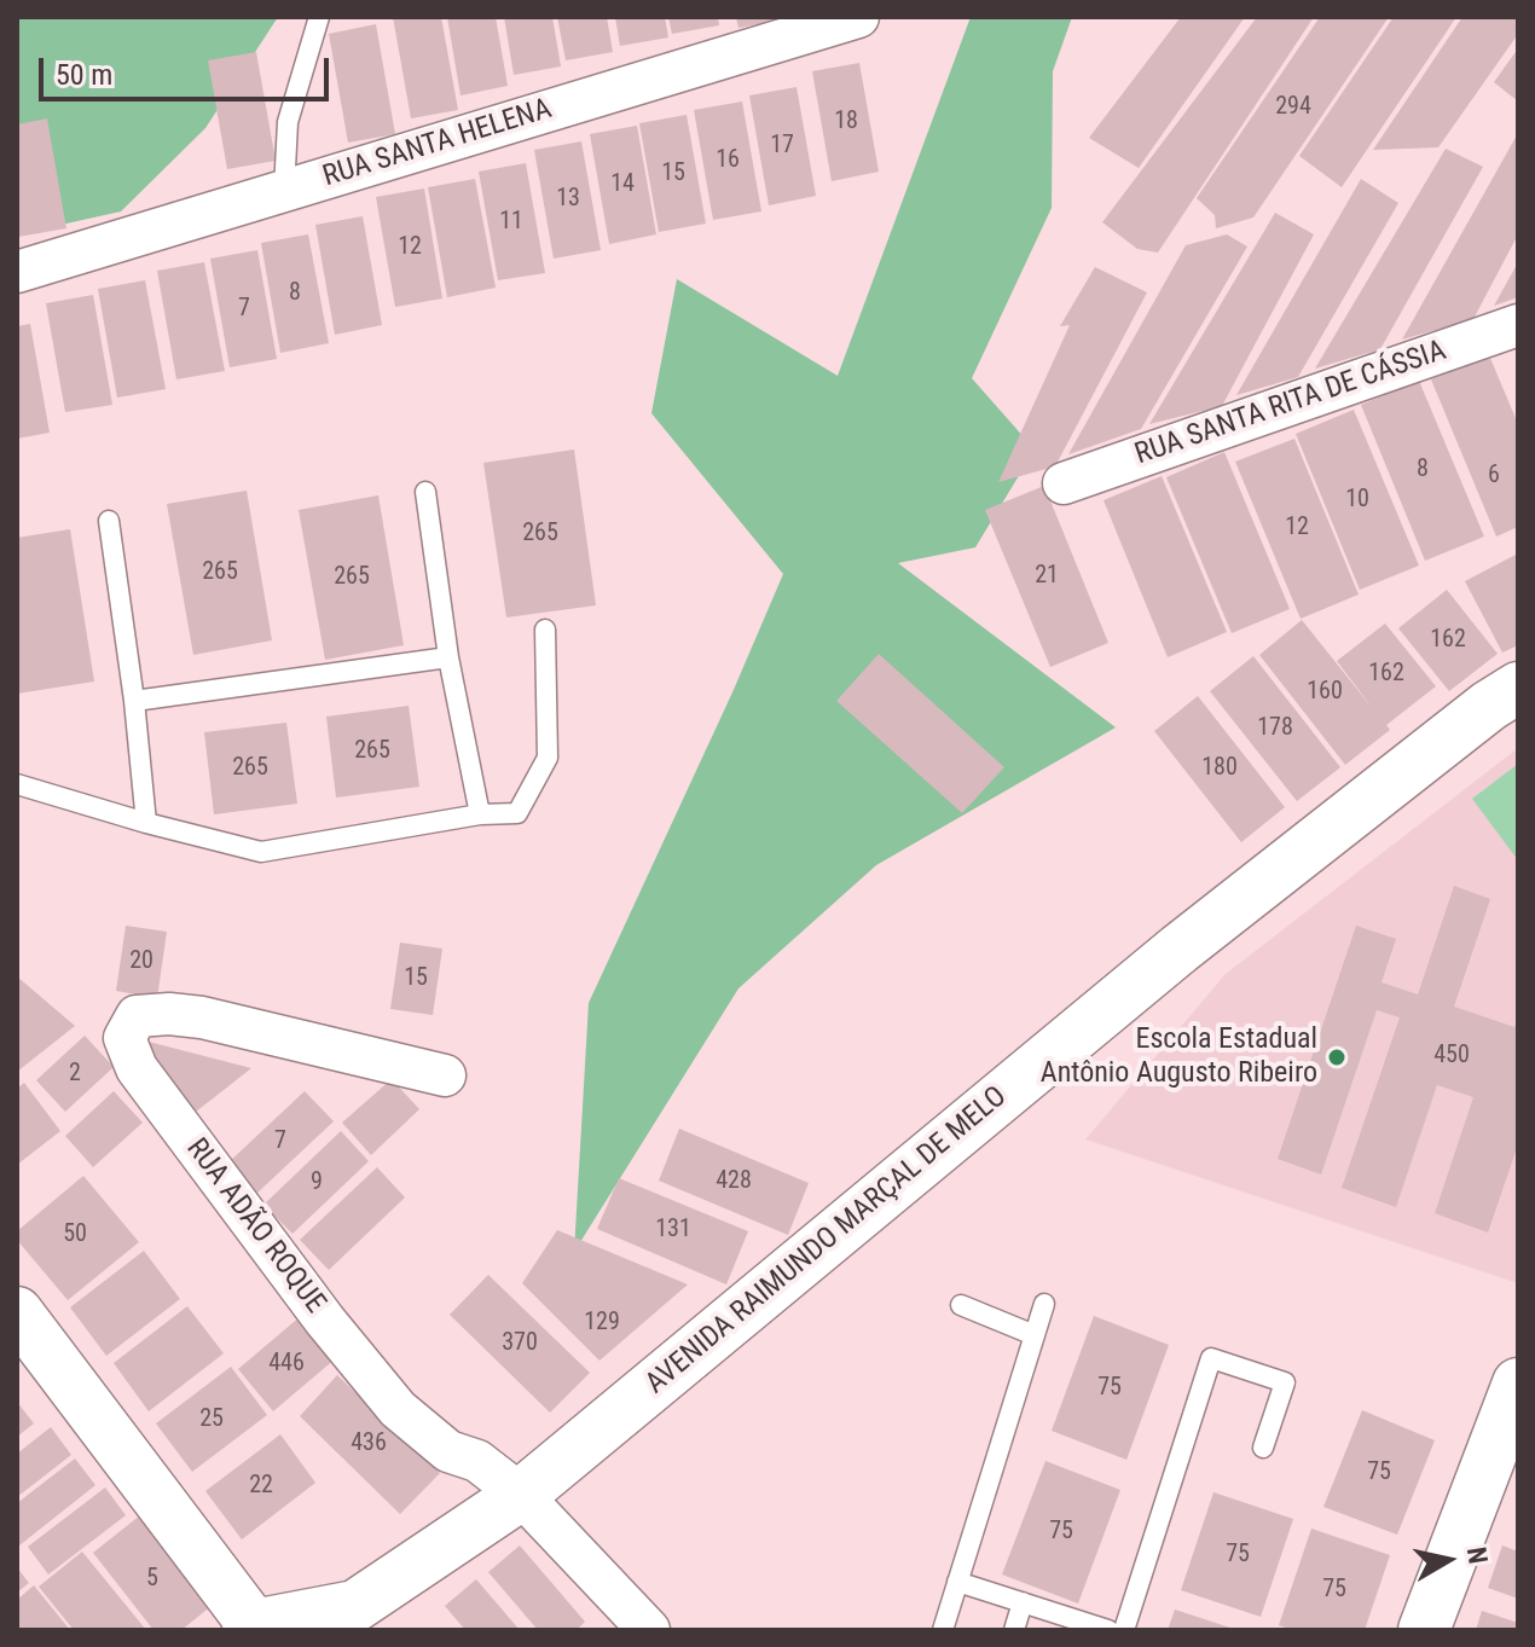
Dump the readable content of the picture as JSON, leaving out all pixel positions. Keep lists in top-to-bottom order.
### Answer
{
  "streets": {
    "street": [
      "RUA SANTA HELENA",
      "RUA SANTA RITA DE CÁSSIA",
      "RUA ADÃO ROQUE",
      "AVENIDA RAIMUNDO MARÇAL DE MELO"
    ]
  },
  "crossings": [
    ["RUA ADÃO ROQUE", "AVENIDA RAIMUNDO MARÇAL DE MELO"]
  ],
  "places": ["Escola Estadual Antônio Augusto Ribeiro"],
  "house_numbers": [
    "294",
    "18",
    "17",
    "16",
    "15",
    "14",
    "13",
    "11",
    "12",
    "8",
    "7",
    "8",
    "6",
    "10",
    "12",
    "265",
    "265",
    "21",
    "265",
    "162",
    "162",
    "160",
    "178",
    "265",
    "265",
    "180",
    "20",
    "15",
    "450",
    "2",
    "7",
    "428",
    "9",
    "131",
    "50",
    "129",
    "370",
    "446",
    "75",
    "25",
    "436",
    "75",
    "22",
    "75",
    "75",
    "5",
    "75"
  ],
  "scale_bar": "50 m",
  "north": "right"
}
